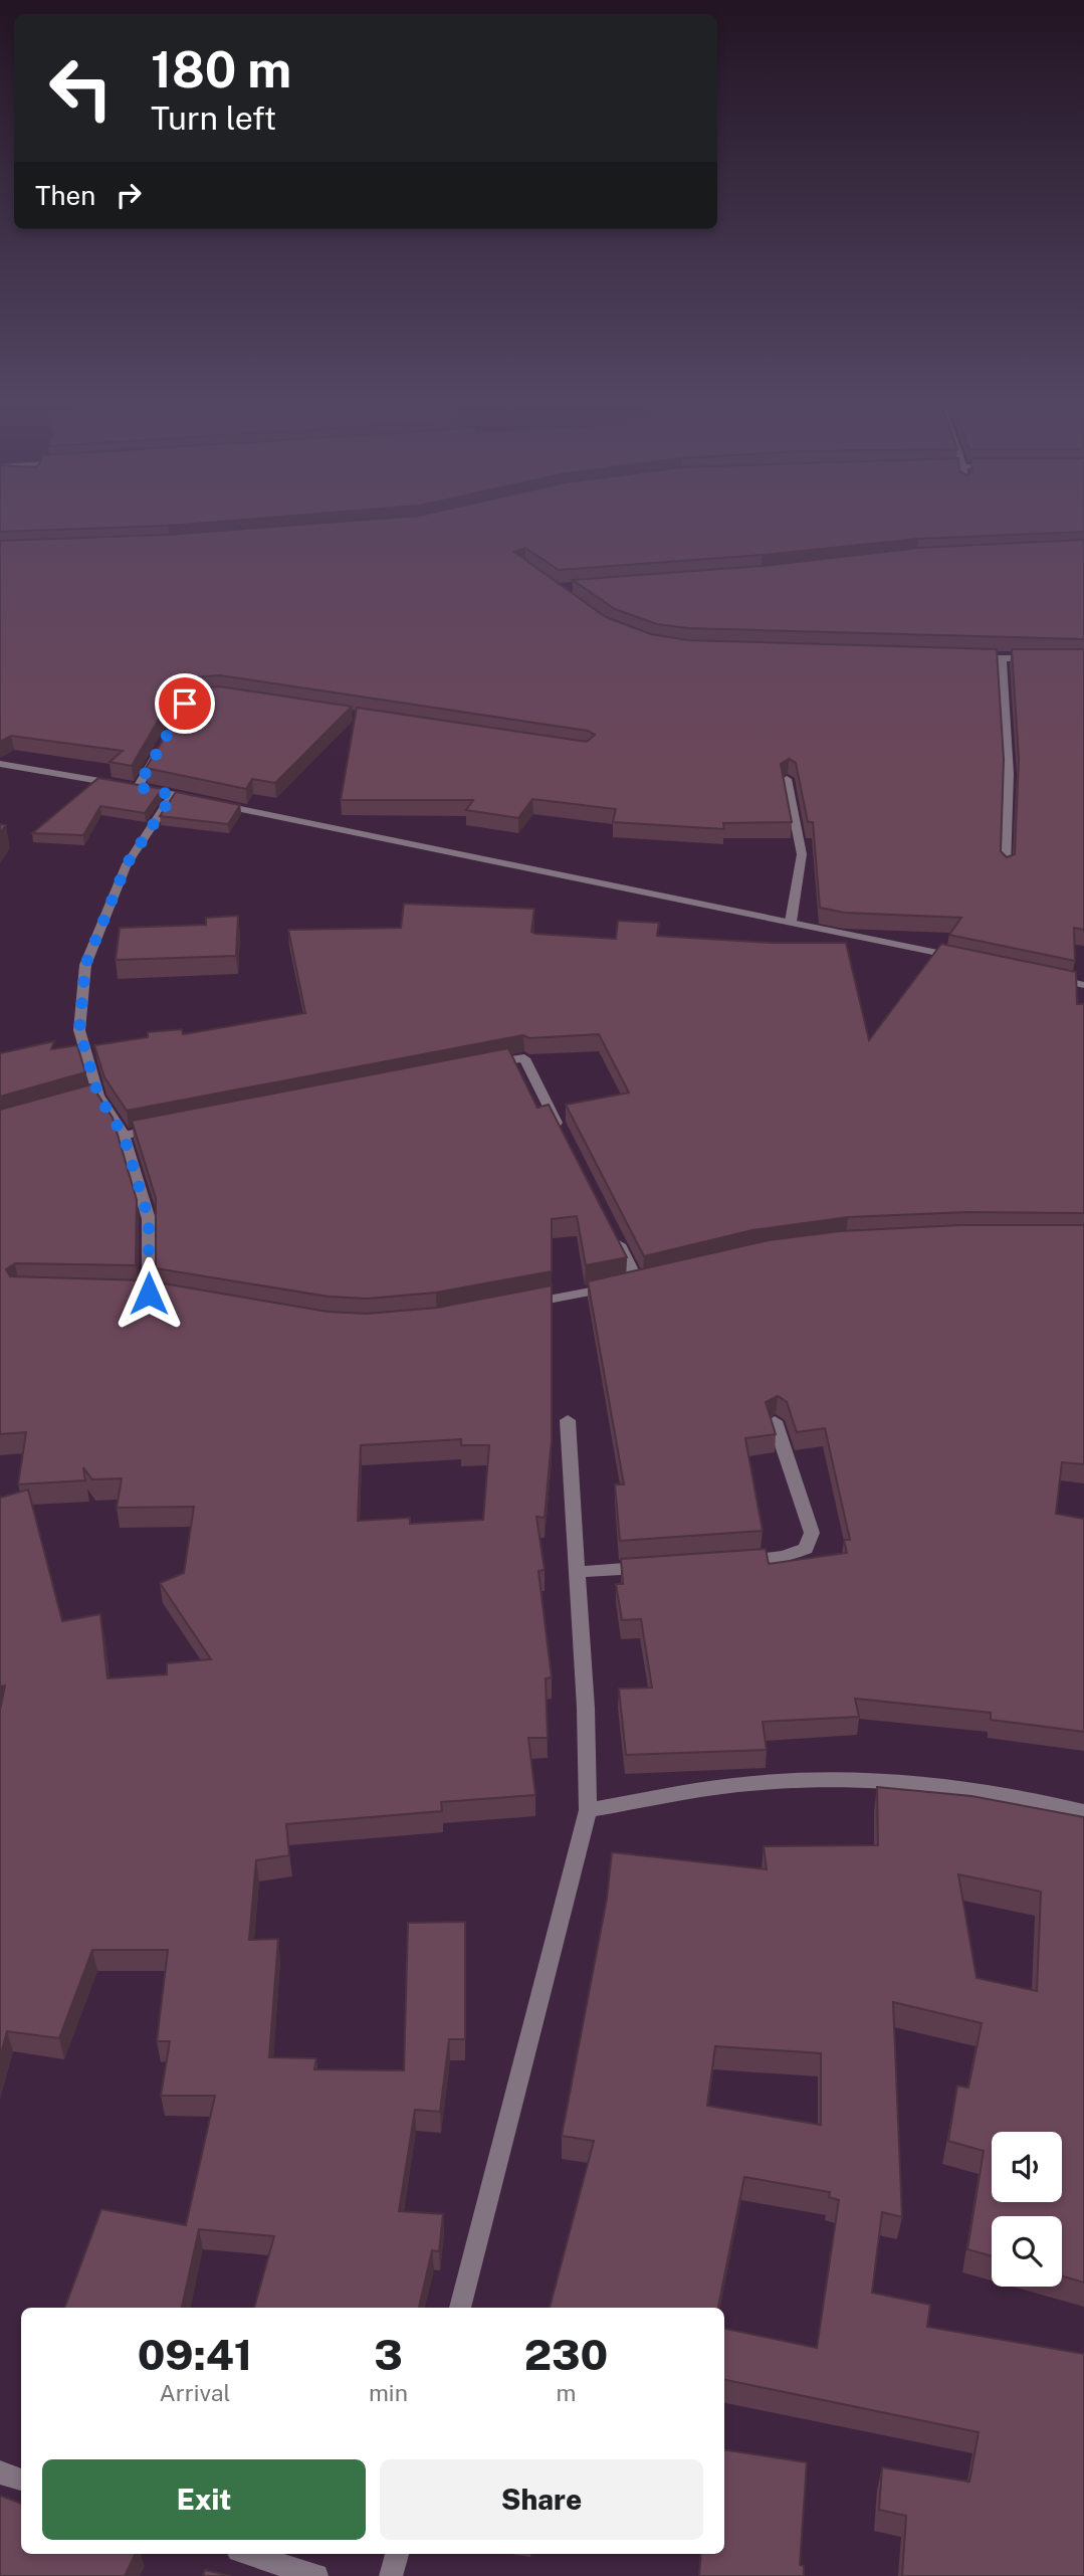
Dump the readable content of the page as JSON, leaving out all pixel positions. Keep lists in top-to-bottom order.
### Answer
{
  "page": {
    "turn": ["180 m", "Turn left"],
    "then": "Then",
    "eta": [
      "09:41",
      "Arrival",
      "3",
      "min",
      "230",
      "m"
    ],
    "buttons": ["Exit", "Share"]
  }
}
